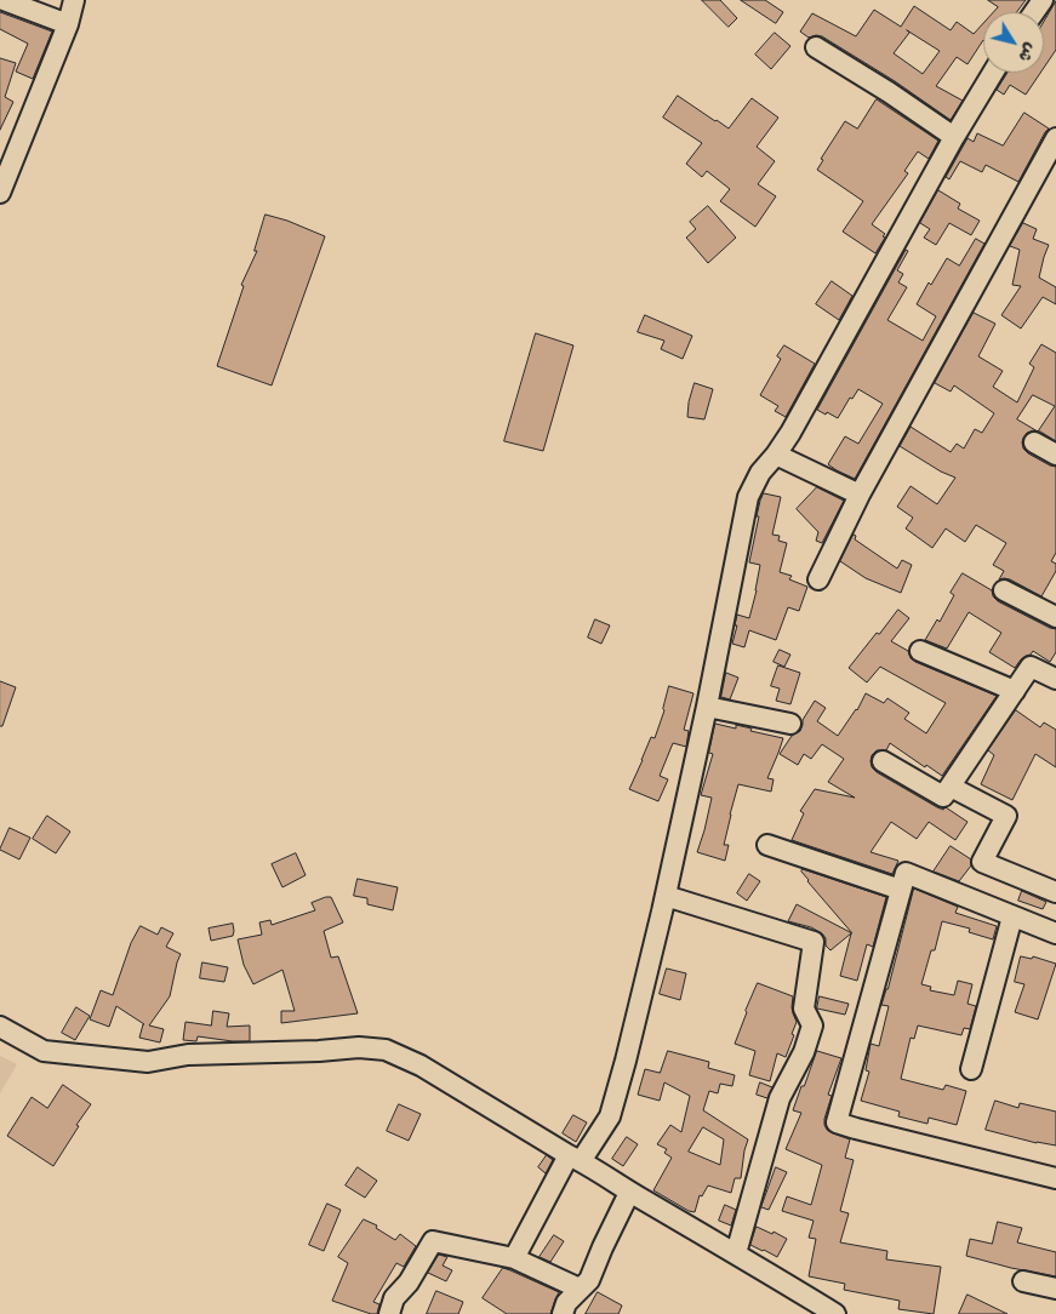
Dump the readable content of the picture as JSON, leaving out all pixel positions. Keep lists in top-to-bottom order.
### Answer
{
  "north": "bottom right"
}
